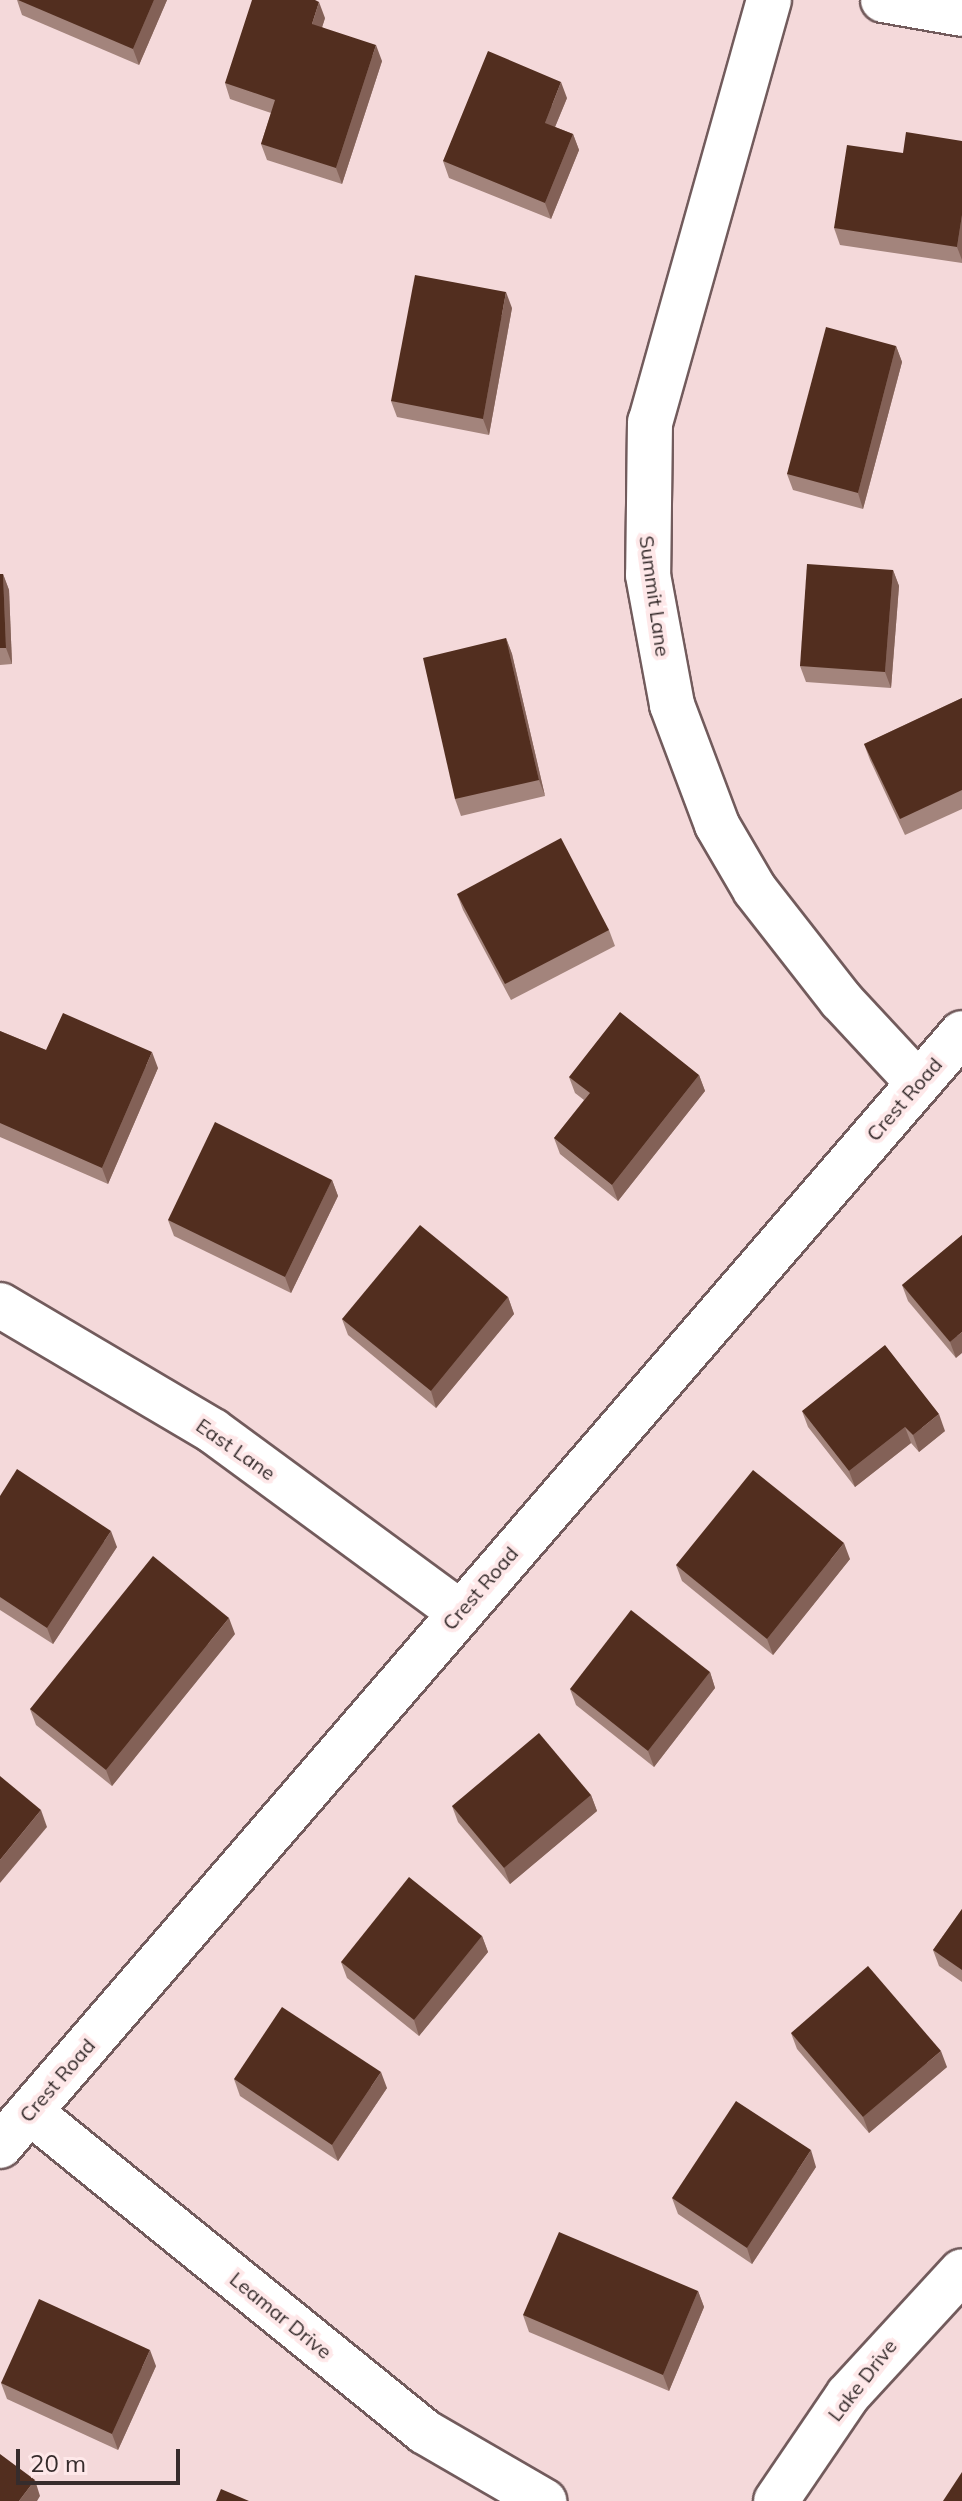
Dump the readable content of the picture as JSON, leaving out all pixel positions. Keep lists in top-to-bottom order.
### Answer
{
  "streets": {
    "street": [
      "Summit Lane",
      "Crest Road",
      "East Lane",
      "Leamar Drive",
      "Lake Drive"
    ]
  },
  "crossings": [
    ["Summit Lane", "Crest Road"],
    ["Crest Road", "East Lane"],
    ["Crest Road", "Leamar Drive"]
  ],
  "scale_bar": "20 m"
}
